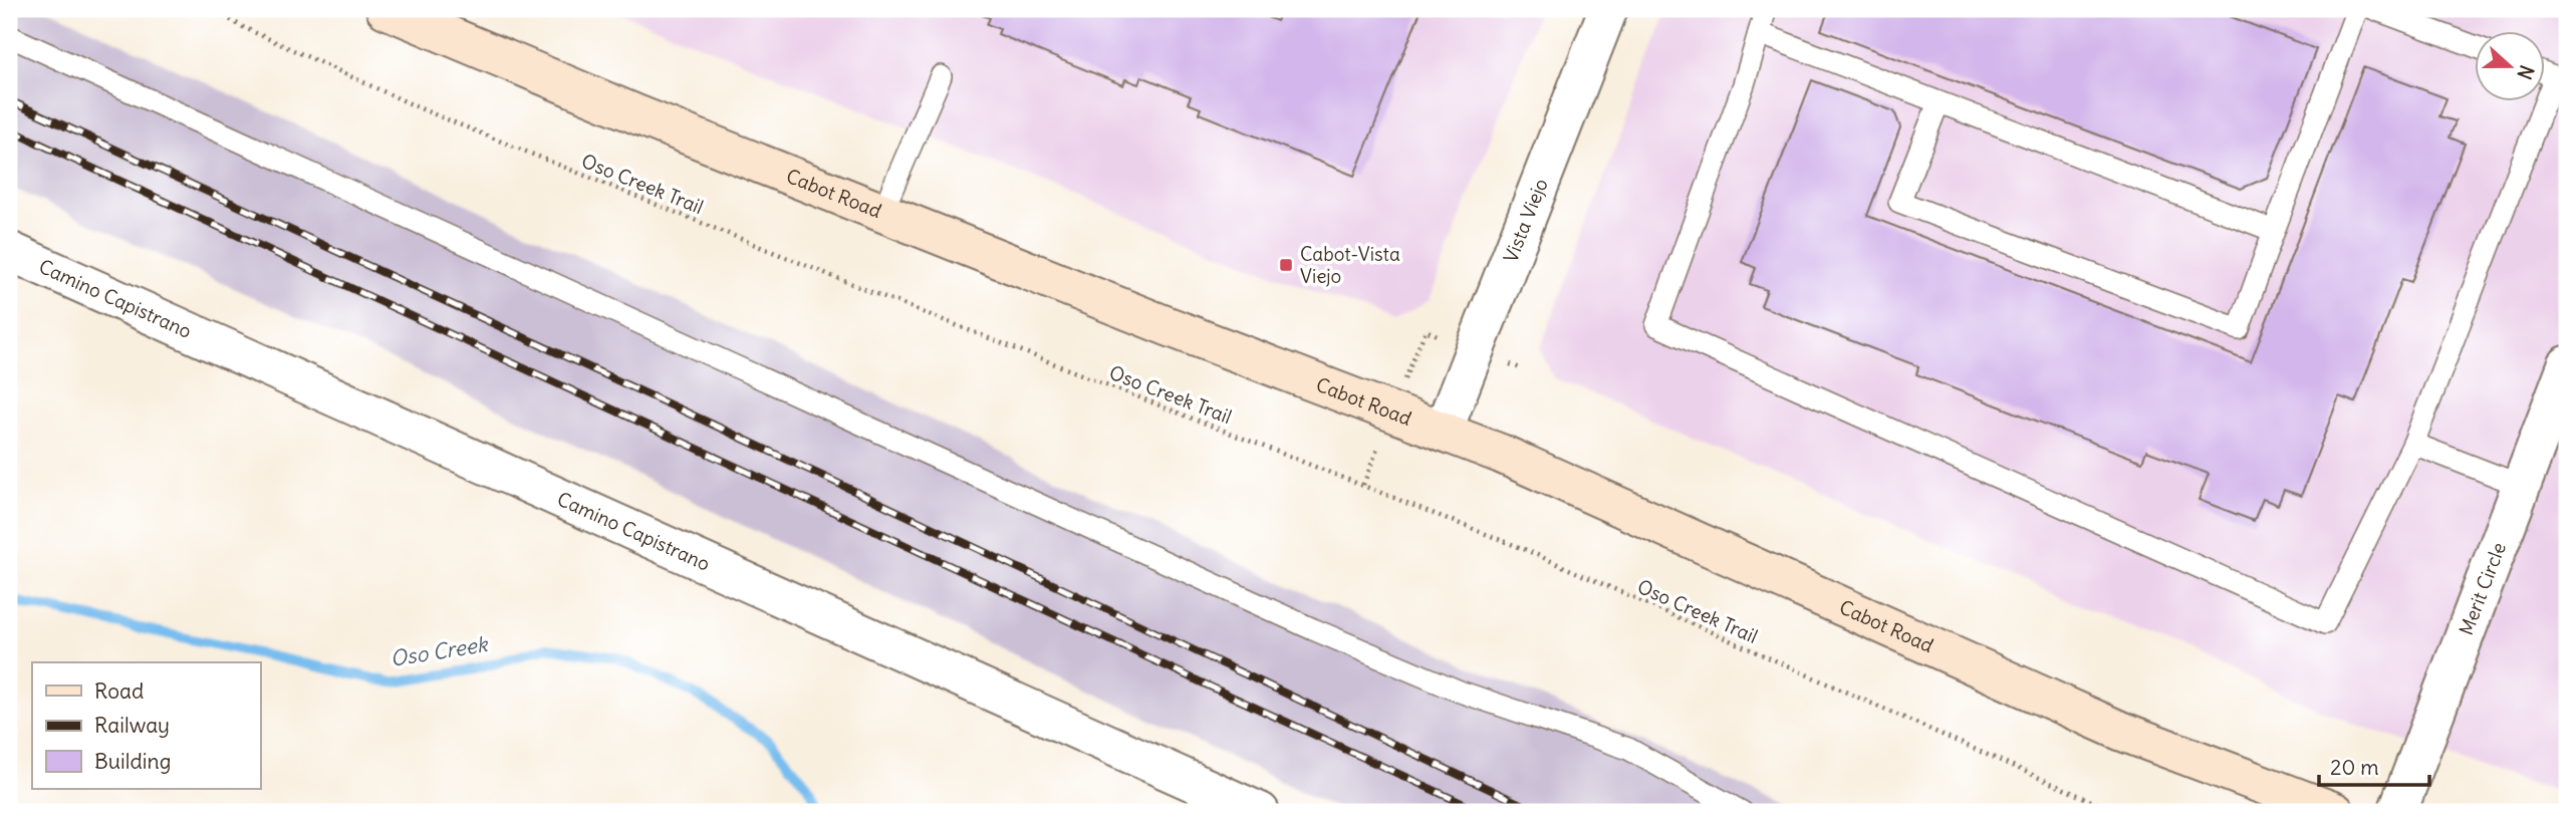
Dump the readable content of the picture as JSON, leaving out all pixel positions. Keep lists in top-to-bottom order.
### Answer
{
  "streets": {
    "main road": ["Cabot Road"],
    "street": ["Vista Viejo", "Camino Capistrano", "Merit Circle"],
    "path": ["Oso Creek Trail"]
  },
  "crossings": [
    ["Cabot Road", "Vista Viejo"]
  ],
  "water": ["Oso Creek"],
  "places": {
    "transit": ["Cabot-Vista Viejo"]
  },
  "legend": ["Road", "Railway", "Building"],
  "scale_bar": "20 m",
  "north": "right"
}
